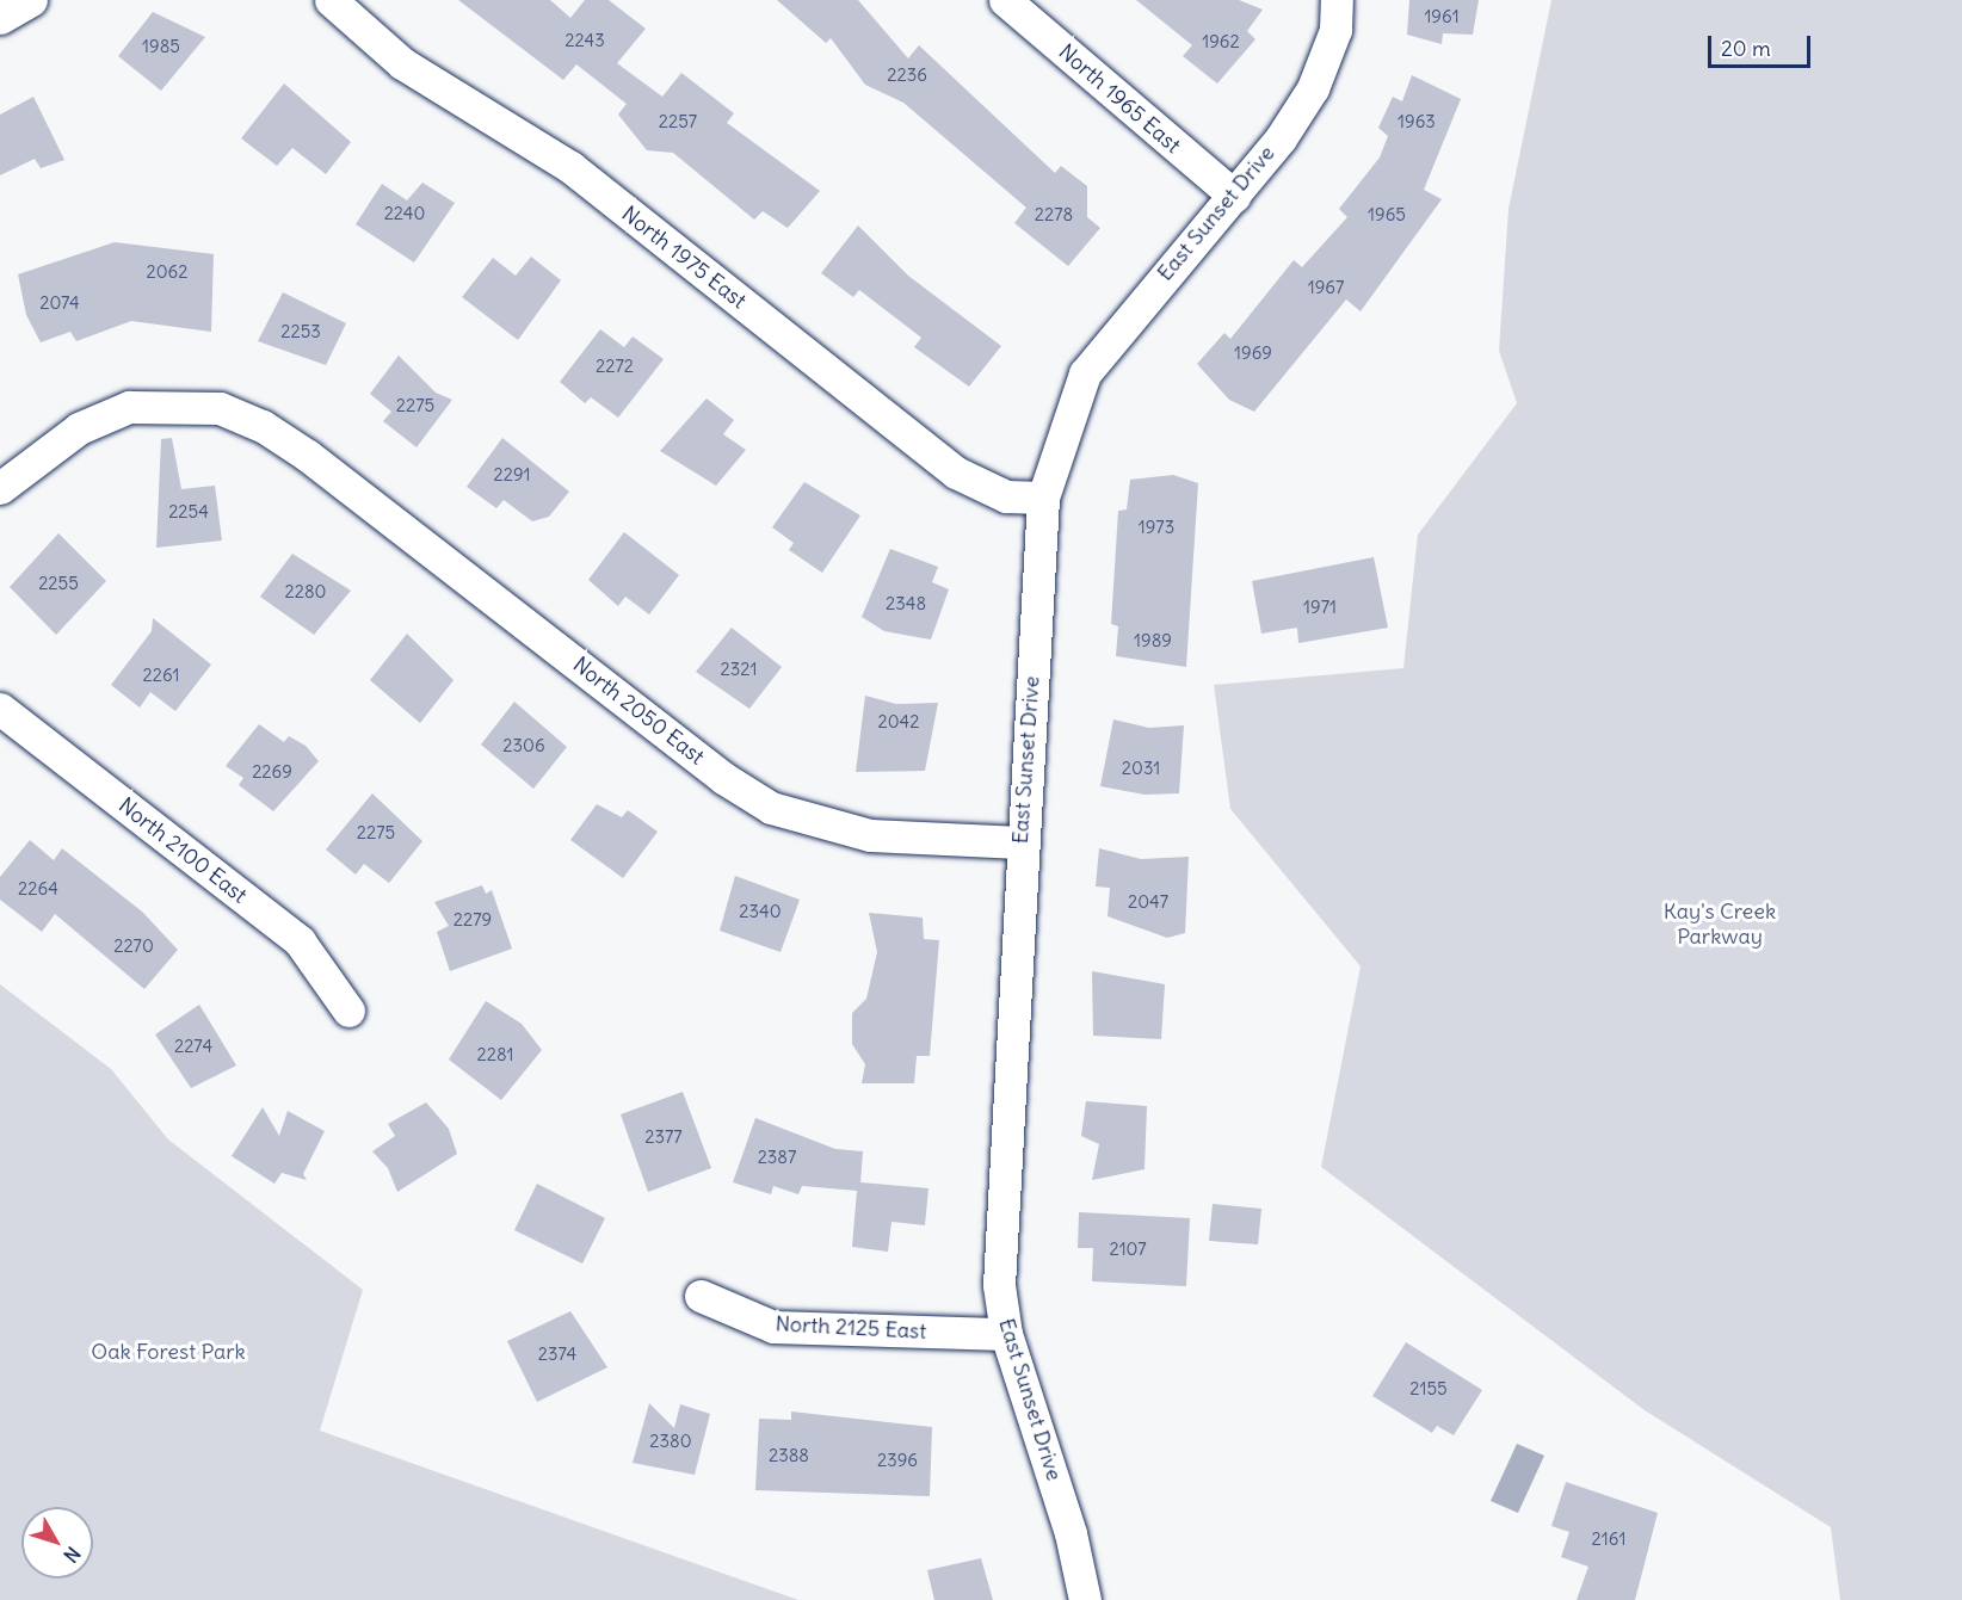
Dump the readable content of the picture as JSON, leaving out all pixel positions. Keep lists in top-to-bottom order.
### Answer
{
  "streets": {
    "street": [
      "North 1965 East",
      "East Sunset Drive",
      "North 1975 East",
      "North 2050 East",
      "North 2100 East",
      "North 2125 East"
    ]
  },
  "crossings": [
    ["North 1965 East", "East Sunset Drive"],
    ["East Sunset Drive", "North 1975 East"],
    ["East Sunset Drive", "North 2050 East"],
    ["East Sunset Drive", "North 2125 East"]
  ],
  "parks": ["Kay's Creek Parkway", "Oak Forest Park"],
  "house_numbers": [
    "1961",
    "2243",
    "1962",
    "1985",
    "2236",
    "2257",
    "1963",
    "2240",
    "2278",
    "1965",
    "2062",
    "1967",
    "2074",
    "2253",
    "1969",
    "2272",
    "2275",
    "2291",
    "2254",
    "1973",
    "2255",
    "2280",
    "2348",
    "1971",
    "1989",
    "2321",
    "2261",
    "2042",
    "2306",
    "2031",
    "2269",
    "2275",
    "2264",
    "2047",
    "2340",
    "2279",
    "2270",
    "2274",
    "2281",
    "2377",
    "2387",
    "2107",
    "2374",
    "2155",
    "2380",
    "2388",
    "2396",
    "2161"
  ],
  "scale_bar": "20 m",
  "north": "bottom right"
}
